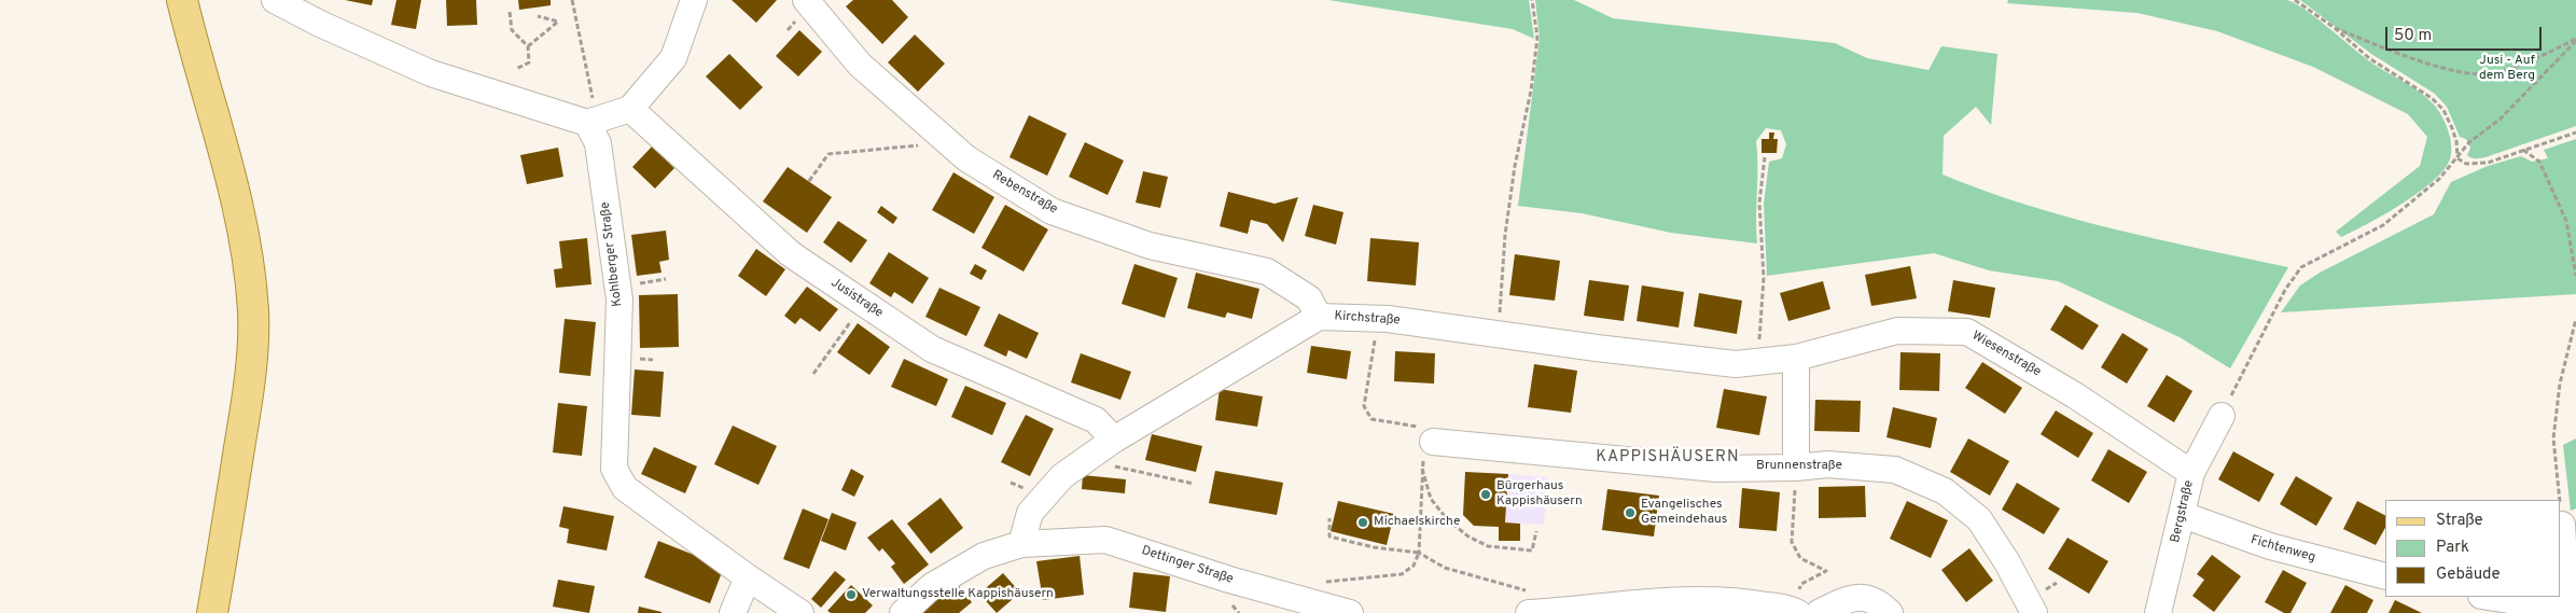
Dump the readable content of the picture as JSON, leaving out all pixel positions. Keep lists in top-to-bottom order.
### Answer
{
  "streets": {
    "street": [
      "Rebenstraße",
      "Kohlberger Straße",
      "Jusistraße",
      "Kirchstraße",
      "Wiesenstraße",
      "Brunnenstraße",
      "Bergstraße",
      "Fichtenweg",
      "Dettinger Straße"
    ]
  },
  "crossings": [
    ["Rebenstraße", "Kirchstraße"],
    ["Jusistraße", "Kirchstraße"],
    ["Kirchstraße", "Wiesenstraße"],
    ["Kirchstraße", "Dettinger Straße"],
    ["Wiesenstraße", "Bergstraße"],
    ["Bergstraße", "Fichtenweg"]
  ],
  "districts": ["KAPPISHÄUSERN"],
  "parks": ["Jusi - Auf dem Berg"],
  "places": [
    "Bürgerhaus Kappishäusern",
    "Evangelisches Gemeindehaus",
    "Michaelskirche",
    "Verwaltungsstelle Kappishäusern"
  ],
  "legend": ["Straße", "Park", "Gebäude"],
  "scale_bar": "50 m"
}
